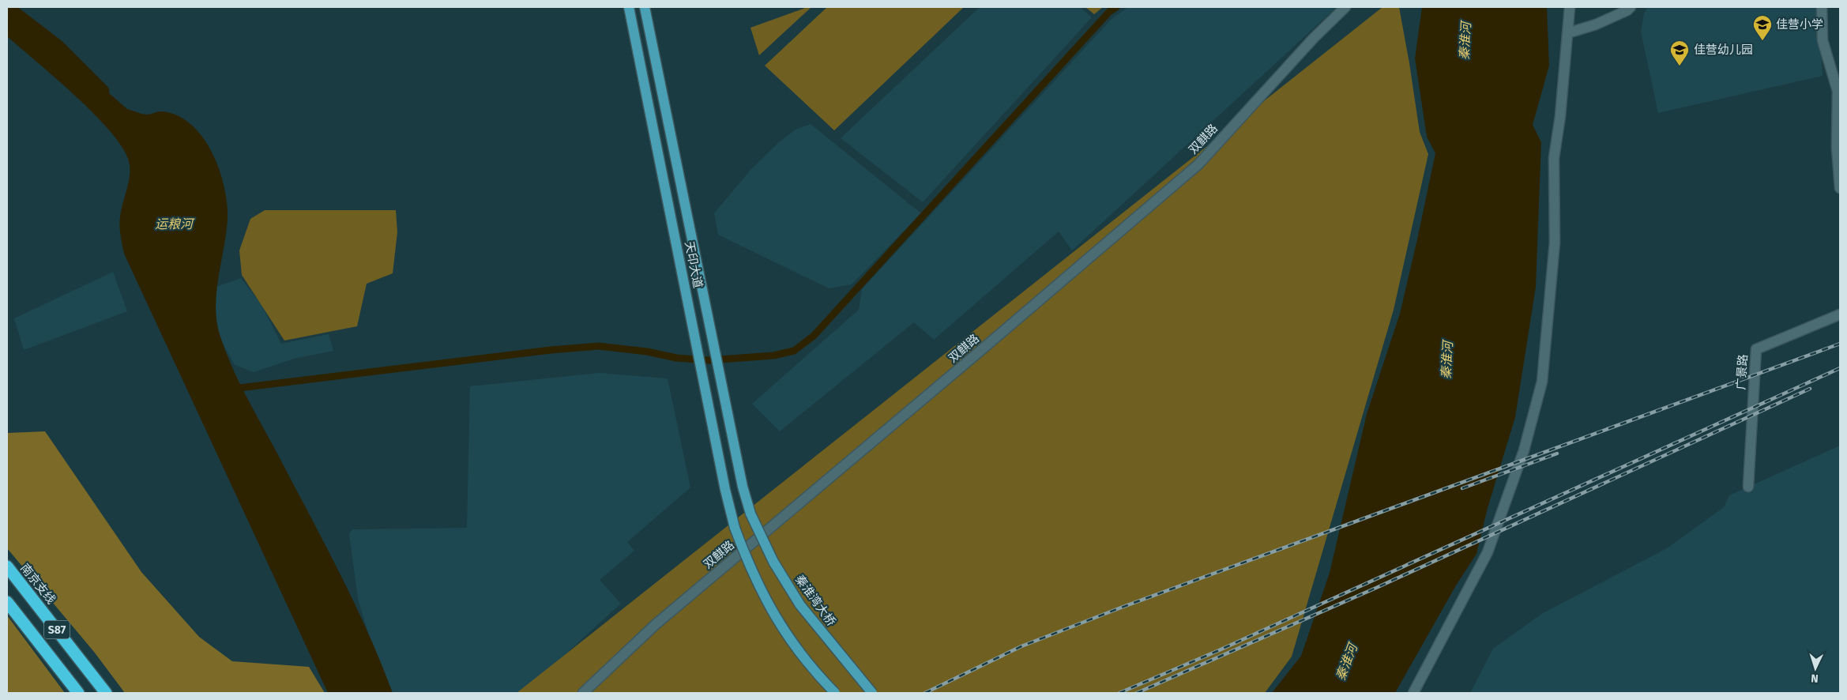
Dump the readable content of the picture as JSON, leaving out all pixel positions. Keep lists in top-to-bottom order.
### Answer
{
  "streets": {
    "highway": ["南京支线", "S87"],
    "main road": ["天印大道", "秦淮湾大桥"],
    "street": ["双麒路", "广景路"]
  },
  "crossings": [
    ["天印大道", "秦淮湾大桥"]
  ],
  "water": ["秦淮河", "运粮河"],
  "places": {
    "school or university": ["佳营小学", "佳营幼儿园"]
  },
  "north": "bottom"
}
